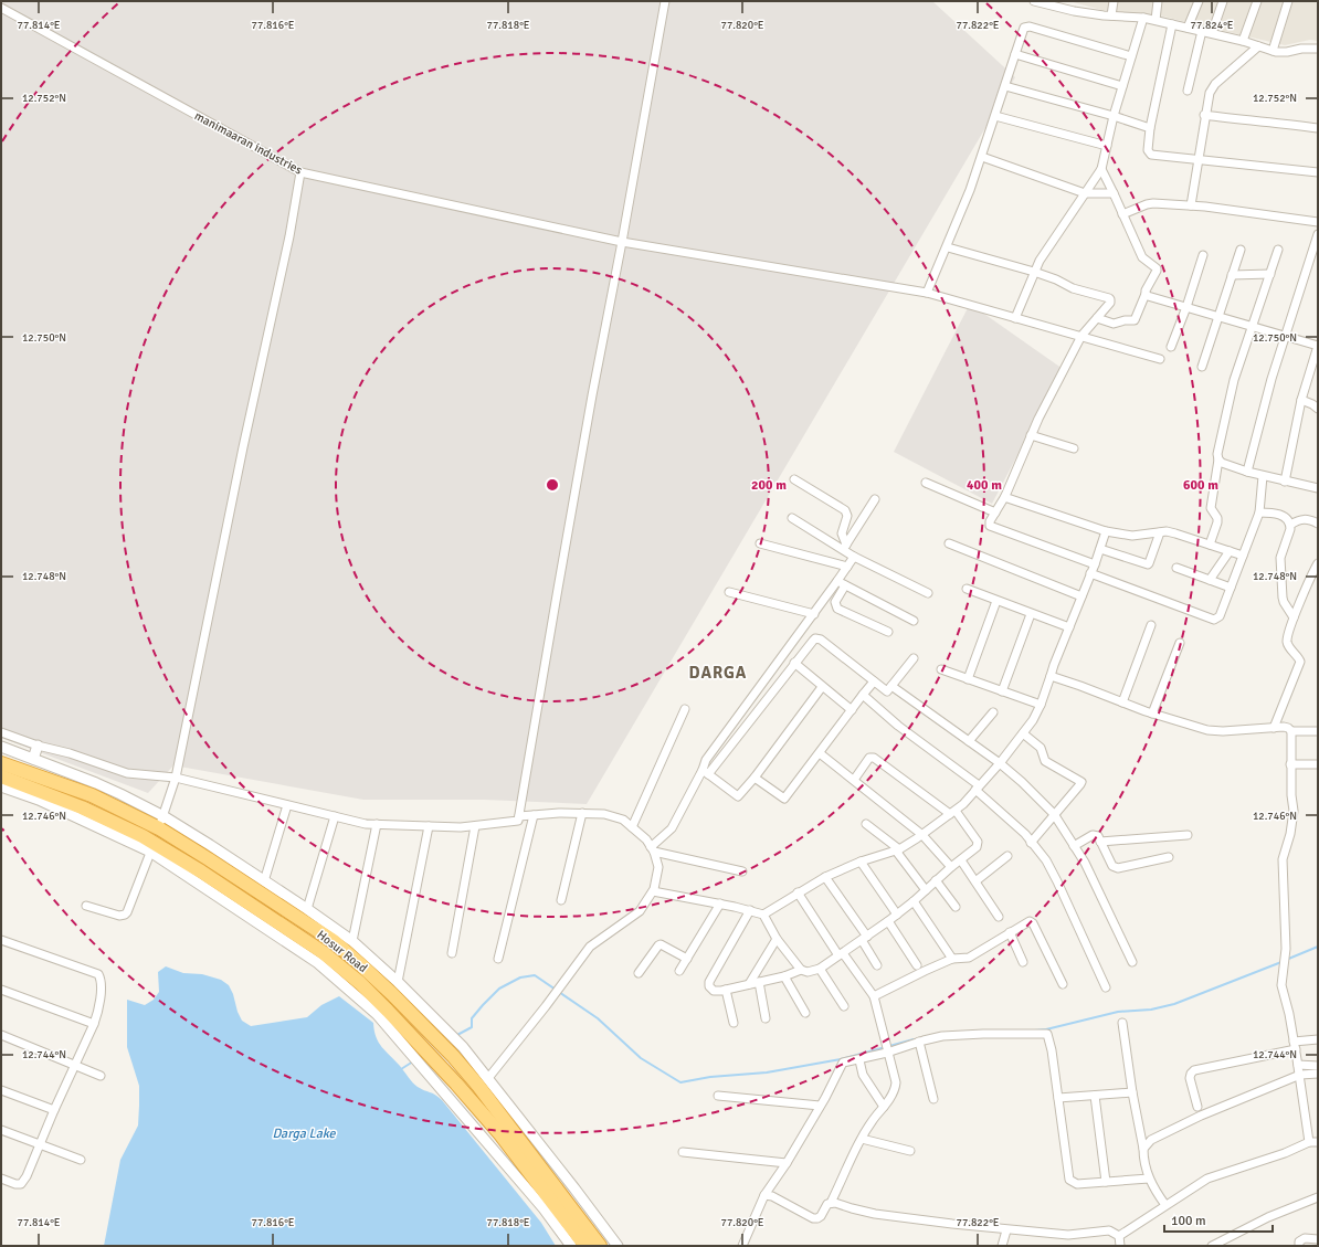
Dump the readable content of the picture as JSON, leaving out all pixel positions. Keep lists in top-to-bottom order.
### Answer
{
  "streets": {
    "highway": ["Hosur Road"],
    "street": ["manimaaran industries"]
  },
  "districts": ["DARGA"],
  "water": ["Darga Lake"],
  "scale_bar": "100 m",
  "coordinates": [
    "77.814°E",
    "77.816°E",
    "77.818°E",
    "77.820°E",
    "77.822°E",
    "77.824°E",
    "12.752°N",
    "12.750°N",
    "12.748°N",
    "12.746°N",
    "12.744°N"
  ],
  "rings": ["200 m", "400 m", "600 m"]
}
